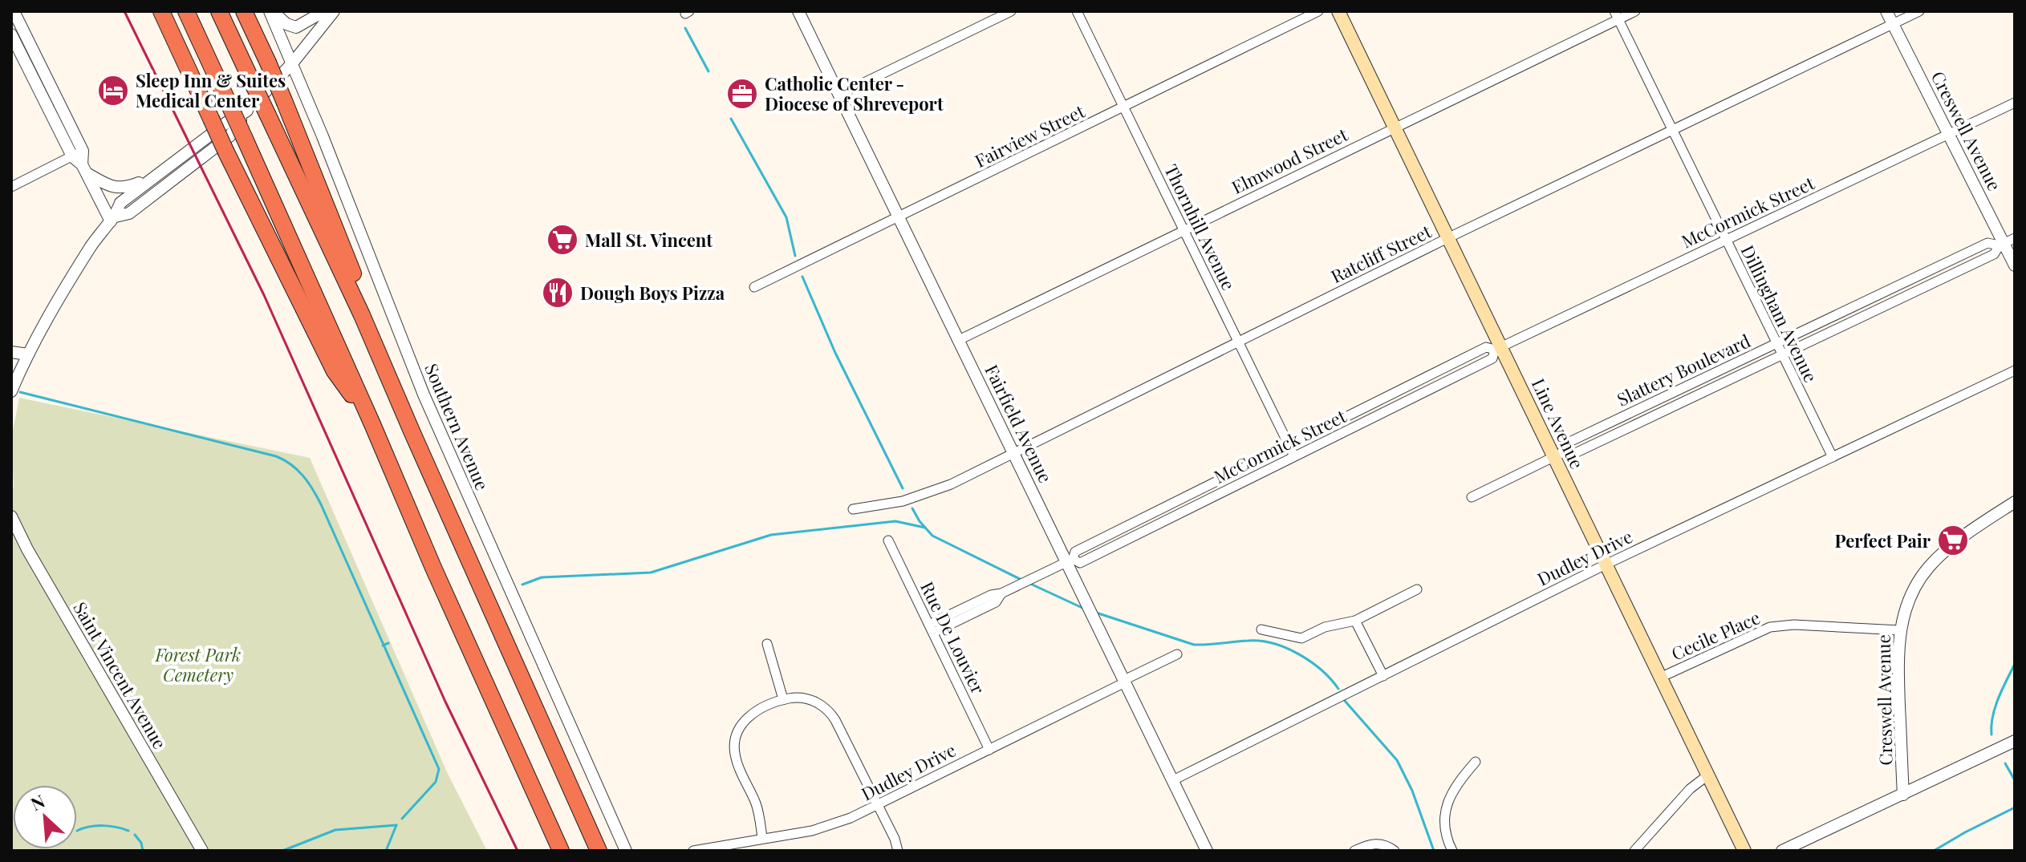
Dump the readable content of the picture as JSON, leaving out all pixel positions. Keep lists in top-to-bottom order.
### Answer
{
  "streets": {
    "main road": ["Line Avenue"],
    "street": [
      "Creswell Avenue",
      "Fairview Street",
      "Elmwood Street",
      "McCormick Street",
      "Thornhill Avenue",
      "Ratcliff Street",
      "Dillingham Avenue",
      "Slattery Boulevard",
      "Fairfield Avenue",
      "Southern Avenue",
      "Dudley Drive",
      "Cecile Place",
      "Rue De Louvier",
      "Saint Vincent Avenue"
    ]
  },
  "crossings": [
    ["Creswell Avenue", "McCormick Street"],
    ["Creswell Avenue", "Ratcliff Street"],
    ["Creswell Avenue", "Slattery Boulevard"],
    ["Creswell Avenue", "Cecile Place"],
    ["Fairview Street", "Thornhill Avenue"],
    ["Fairview Street", "Fairfield Avenue"],
    ["Elmwood Street", "Thornhill Avenue"],
    ["Elmwood Street", "Dillingham Avenue"],
    ["Elmwood Street", "Fairfield Avenue"],
    ["Elmwood Street", "Line Avenue"],
    ["McCormick Street", "Thornhill Avenue"],
    ["McCormick Street", "Dillingham Avenue"],
    ["McCormick Street", "Fairfield Avenue"],
    ["McCormick Street", "Line Avenue"],
    ["Thornhill Avenue", "Ratcliff Street"],
    ["Ratcliff Street", "Dillingham Avenue"],
    ["Ratcliff Street", "Fairfield Avenue"],
    ["Ratcliff Street", "Line Avenue"],
    ["Dillingham Avenue", "Slattery Boulevard"],
    ["Dillingham Avenue", "Dudley Drive"],
    ["Slattery Boulevard", "Line Avenue"],
    ["Fairfield Avenue", "Dudley Drive"],
    ["Line Avenue", "Dudley Drive"],
    ["Line Avenue", "Cecile Place"],
    ["Dudley Drive", "Rue De Louvier"]
  ],
  "parks": ["Forest Park Cemetery"],
  "places": {
    "hotel": ["Sleep Inn & Suites Medical Center"],
    "office": ["Catholic Center - Diocese of Shreveport"],
    "supermarket": ["Mall St. Vincent", "Perfect Pair"],
    "restaurant": ["Dough Boys Pizza"]
  },
  "north": "top left"
}
